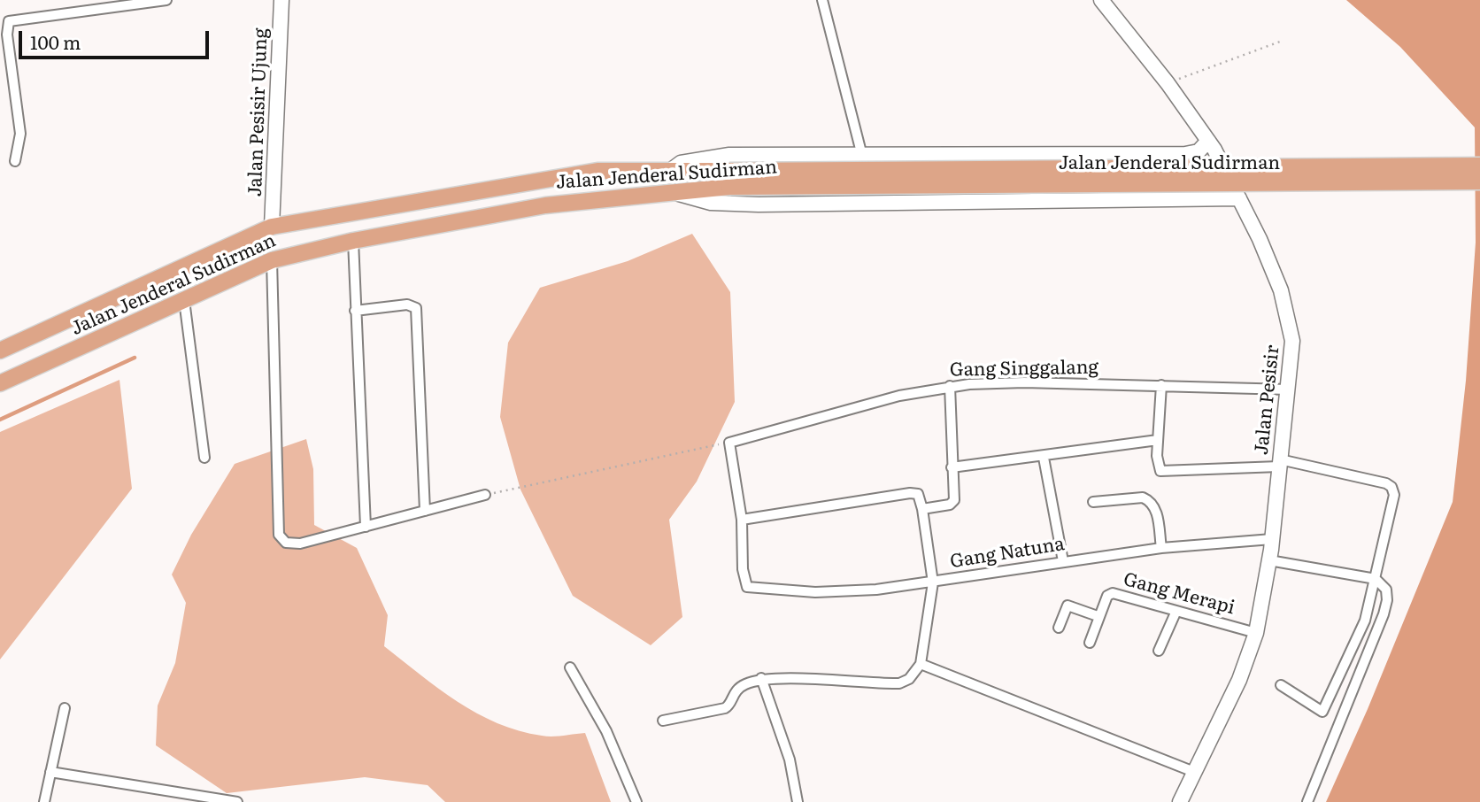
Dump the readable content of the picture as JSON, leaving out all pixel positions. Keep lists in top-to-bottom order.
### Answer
{
  "streets": {
    "main road": ["Jalan Jenderal Sudirman"],
    "street": [
      "Jalan Pesisir Ujung",
      "Gang Singgalang",
      "Jalan Pesisir",
      "Gang Natuna",
      "Gang Merapi"
    ]
  },
  "crossings": [
    ["Jalan Pesisir Ujung", "Jalan Jenderal Sudirman"],
    ["Gang Singgalang", "Jalan Pesisir"],
    ["Jalan Pesisir", "Gang Natuna"],
    ["Jalan Pesisir", "Gang Merapi"]
  ],
  "scale_bar": "100 m"
}
